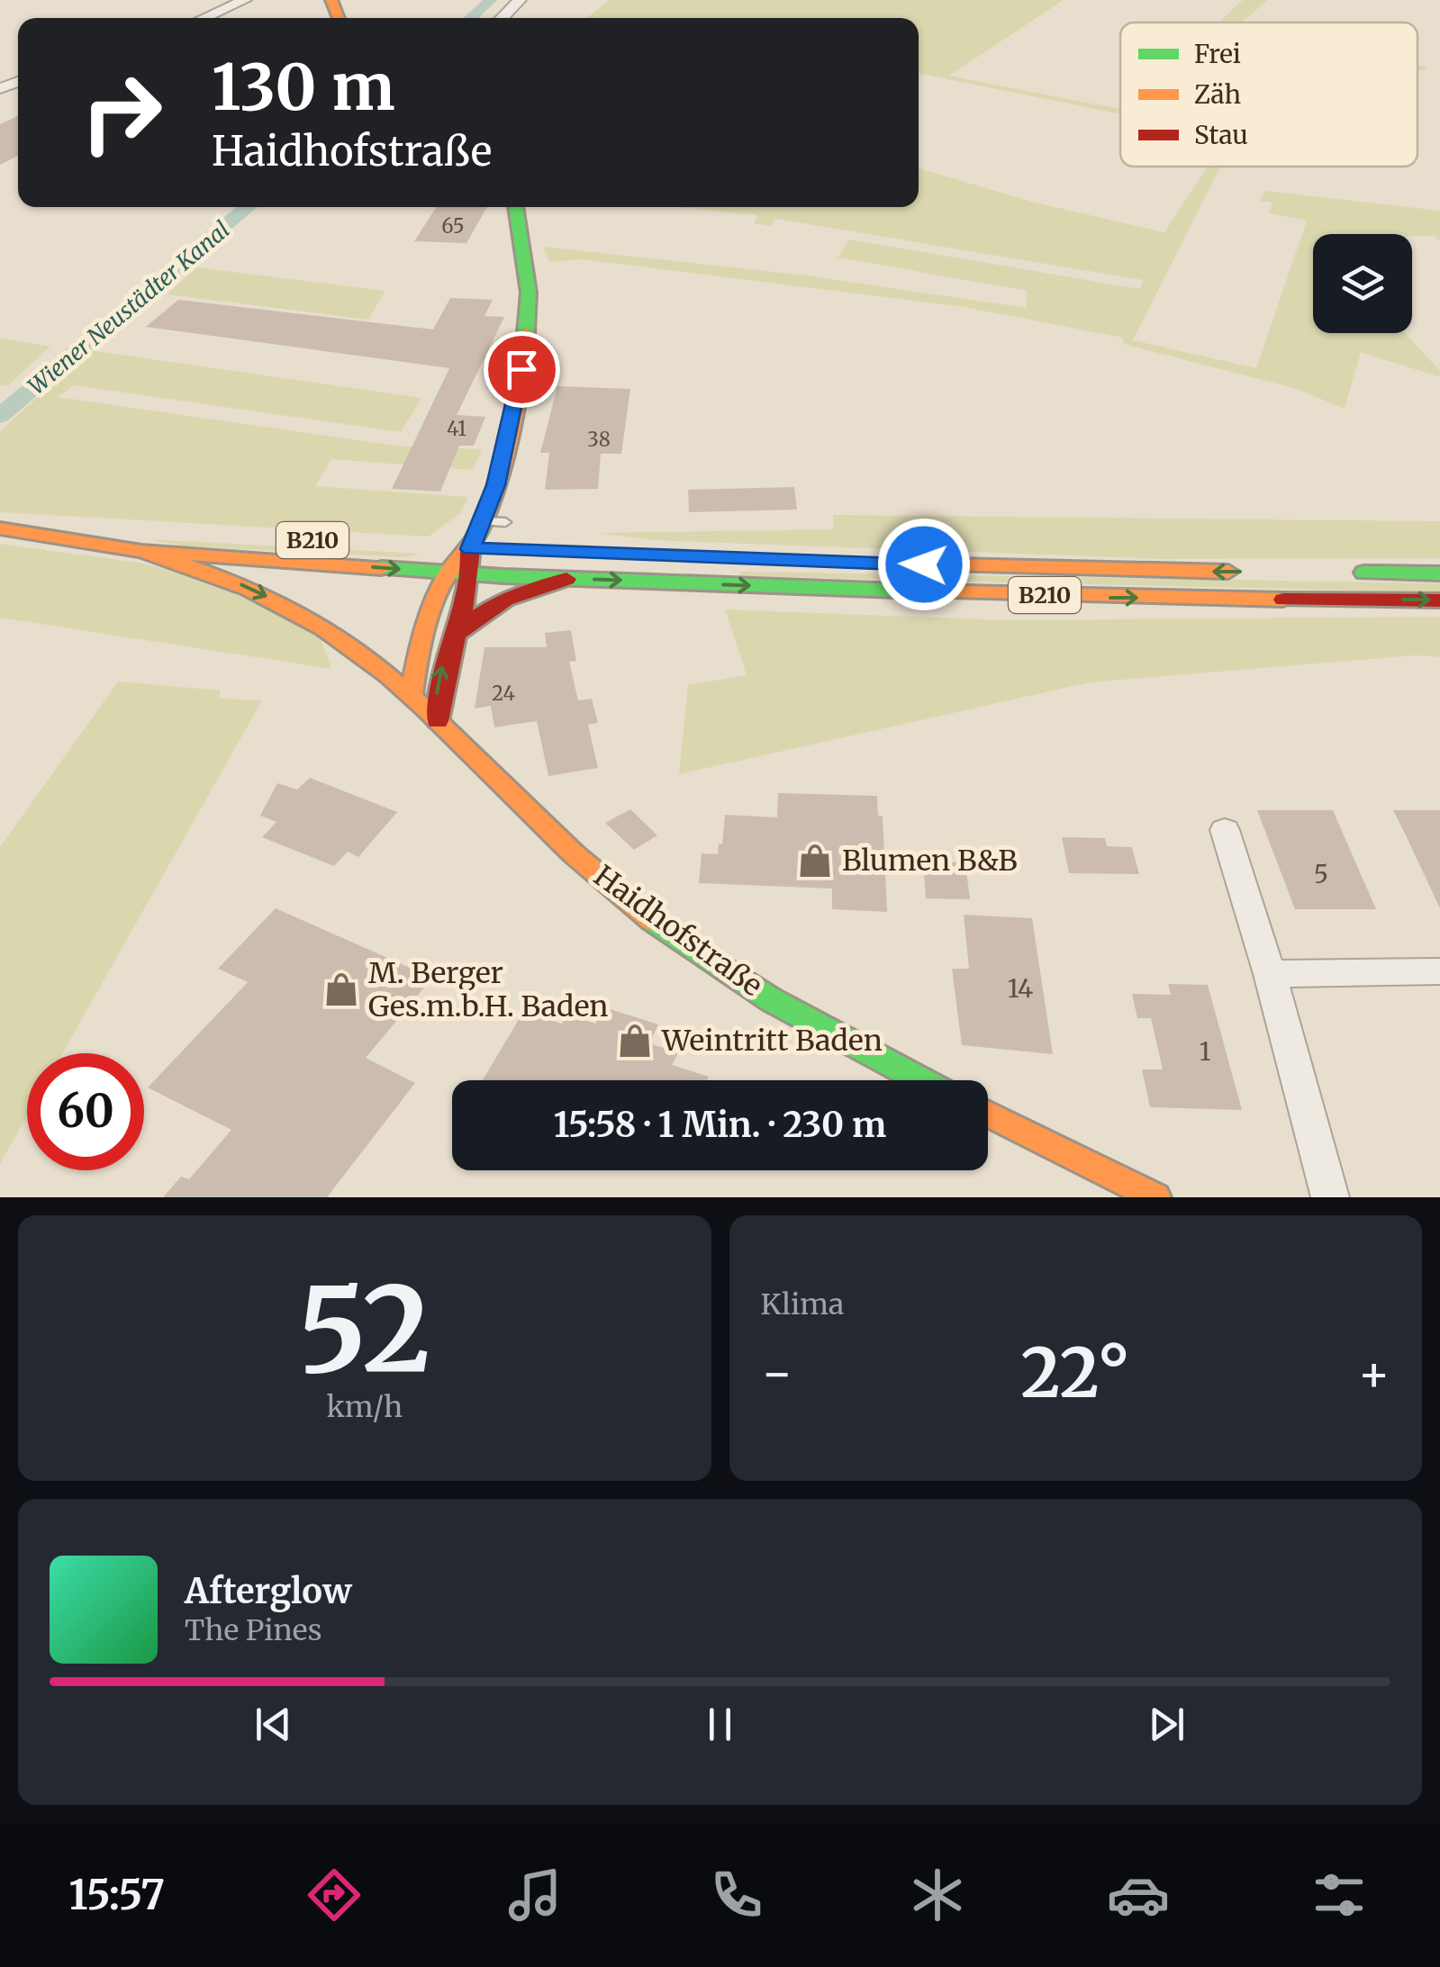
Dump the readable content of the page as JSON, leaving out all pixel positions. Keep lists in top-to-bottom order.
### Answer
{
  "streets": {
    "main road": ["B210", "Haidhofstraße"]
  },
  "crossings": [
    ["B210", "Haidhofstraße"]
  ],
  "water": ["Wiener Neustädter Kanal"],
  "places": {
    "shop": ["Blumen B&B", "M. Berger Ges.m.b.H. Baden", "Weintritt Baden"]
  },
  "house_numbers": [
    "65",
    "41",
    "38",
    "24",
    "5",
    "14",
    "1"
  ],
  "legend": ["Frei", "Zäh", "Stau"],
  "page": {
    "turn": ["130 m", "Haidhofstraße"],
    "limit": "60",
    "trip": "15:58 · 1 Min. · 230 m",
    "tile": [
      ["52", "km/h"],
      "Klima"
    ],
    "heat": ["−", "22°", "+"],
    "song": ["Afterglow", "The Pines"],
    "tabs": "15:57"
  }
}
